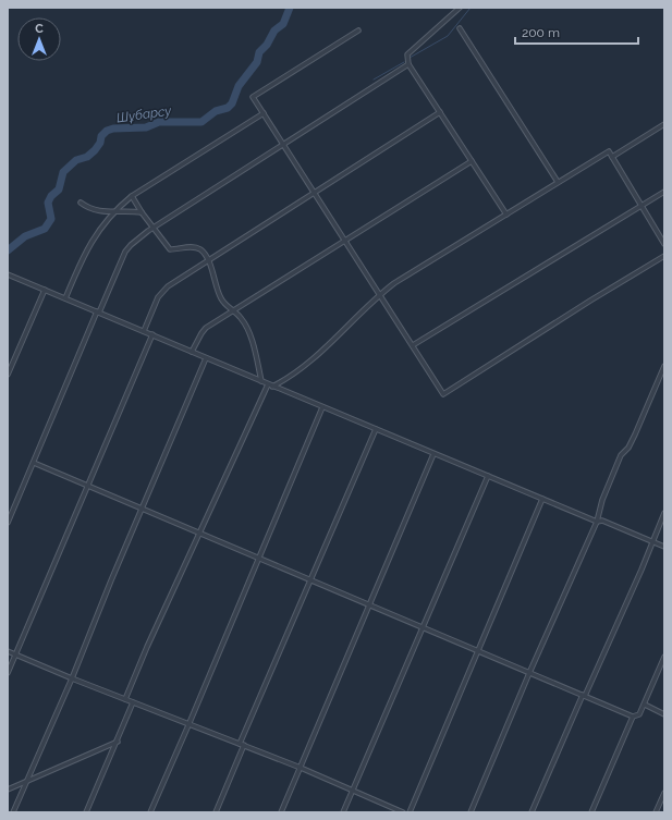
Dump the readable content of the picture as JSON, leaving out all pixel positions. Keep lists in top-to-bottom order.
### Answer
{
  "water": ["Шұбарсу"],
  "scale_bar": "200 m",
  "north": "top"
}
